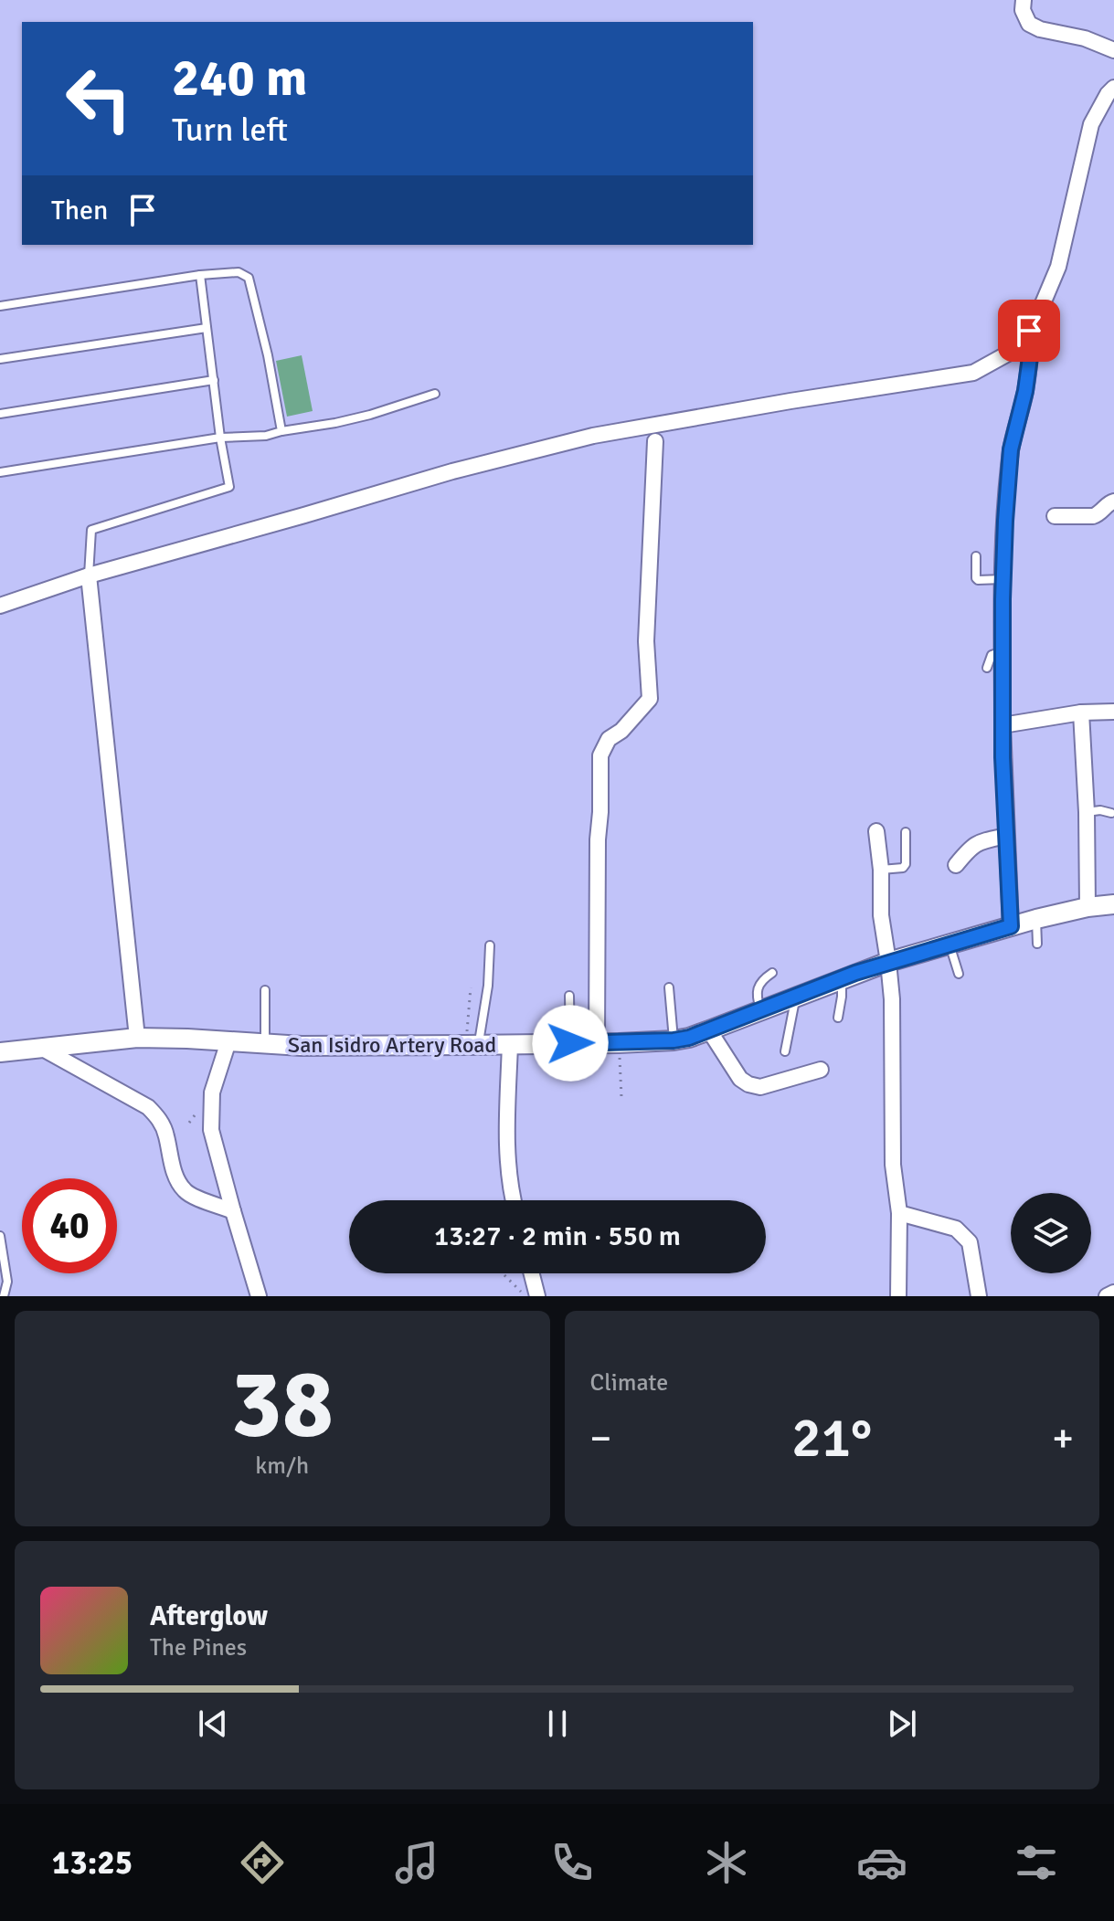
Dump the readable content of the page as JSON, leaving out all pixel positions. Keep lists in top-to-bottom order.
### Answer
{
  "streets": {
    "street": ["San Isidro Artery Road"]
  },
  "page": {
    "turn": ["240 m", "Turn left"],
    "then": "Then",
    "limit": "40",
    "trip": "13:27 · 2 min · 550 m",
    "tile": [
      ["38", "km/h"],
      "Climate"
    ],
    "heat": ["−", "21°", "+"],
    "song": ["Afterglow", "The Pines"],
    "tabs": "13:25"
  }
}
